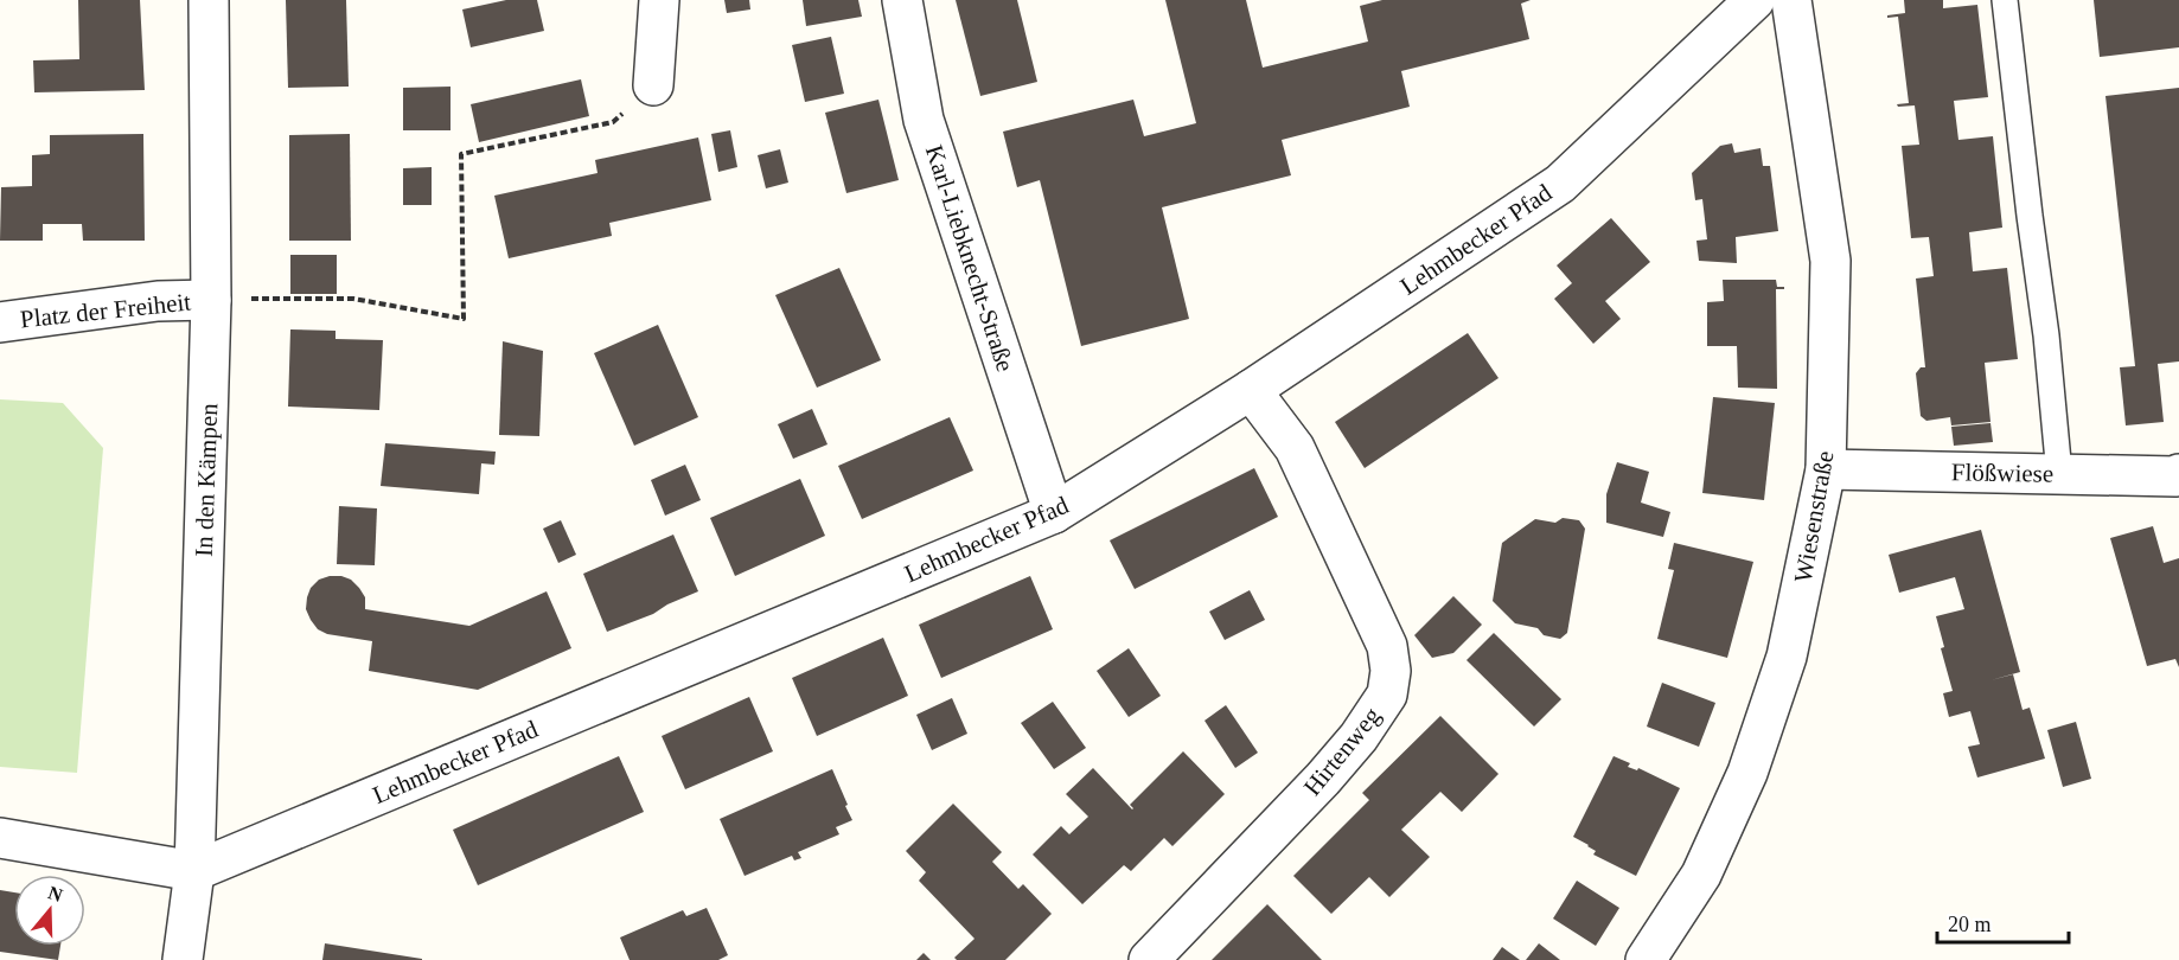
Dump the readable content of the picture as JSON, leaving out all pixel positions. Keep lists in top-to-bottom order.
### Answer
{
  "streets": {
    "street": [
      "Lehmbecker Pfad",
      "Karl-Liebknecht-Straße",
      "Platz der Freiheit",
      "Flößwiese",
      "In den Kämpen",
      "Wiesenstraße",
      "Hirtenweg"
    ]
  },
  "crossings": [
    ["Lehmbecker Pfad", "Karl-Liebknecht-Straße"],
    ["Lehmbecker Pfad", "In den Kämpen"],
    ["Lehmbecker Pfad", "Hirtenweg"],
    ["Platz der Freiheit", "In den Kämpen"],
    ["Flößwiese", "Wiesenstraße"]
  ],
  "scale_bar": "20 m",
  "north": "top"
}
